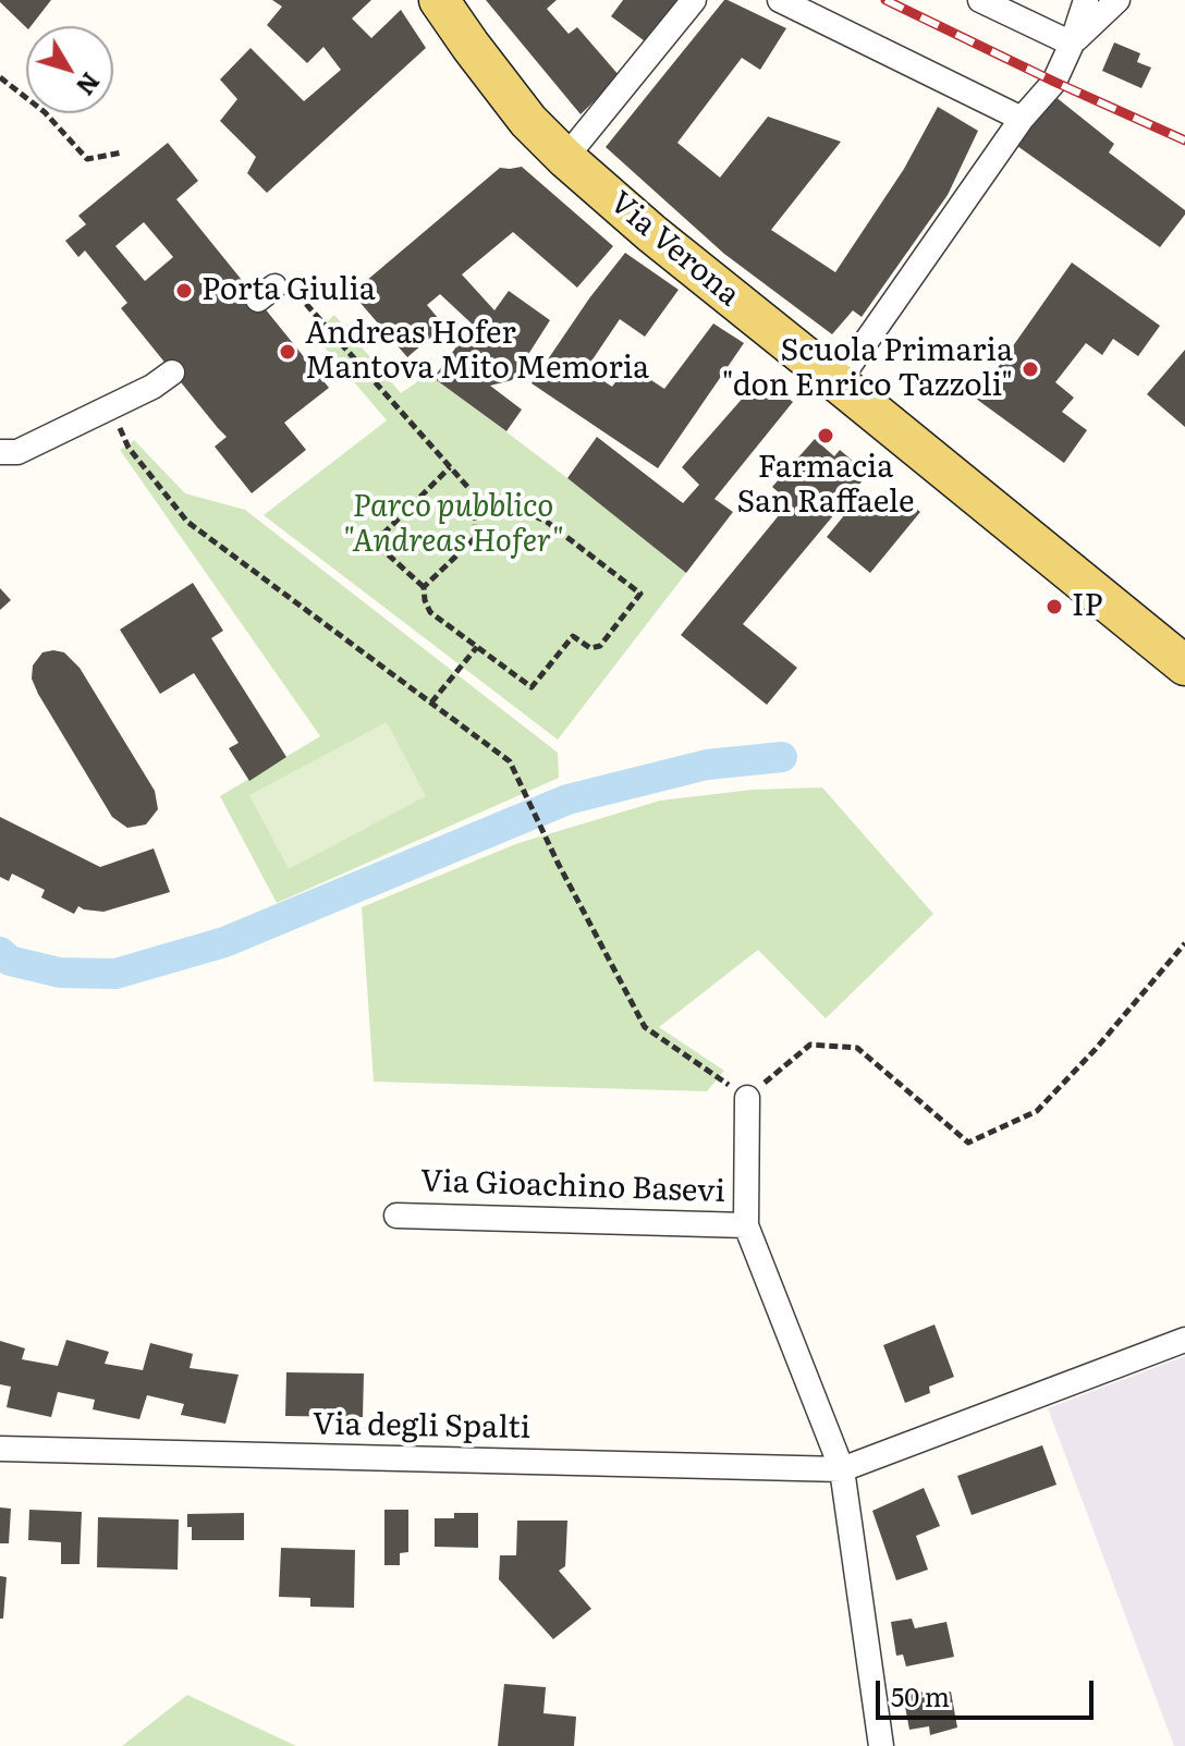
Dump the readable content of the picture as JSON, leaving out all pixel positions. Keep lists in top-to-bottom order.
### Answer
{
  "streets": {
    "main road": ["Via Verona"],
    "street": ["Via Gioachino Basevi", "Via degli Spalti"]
  },
  "crossings": [
    ["Via Gioachino Basevi", "Via degli Spalti"]
  ],
  "parks": ["Parco pubblico \"Andreas Hofer\""],
  "places": [
    "Porta Giulia",
    "Andreas Hofer Mantova Mito Memoria",
    "Scuola Primaria \"don Enrico Tazzoli\"",
    "Farmacia San Raffaele",
    "IP"
  ],
  "scale_bar": "50 m",
  "north": "bottom right"
}
